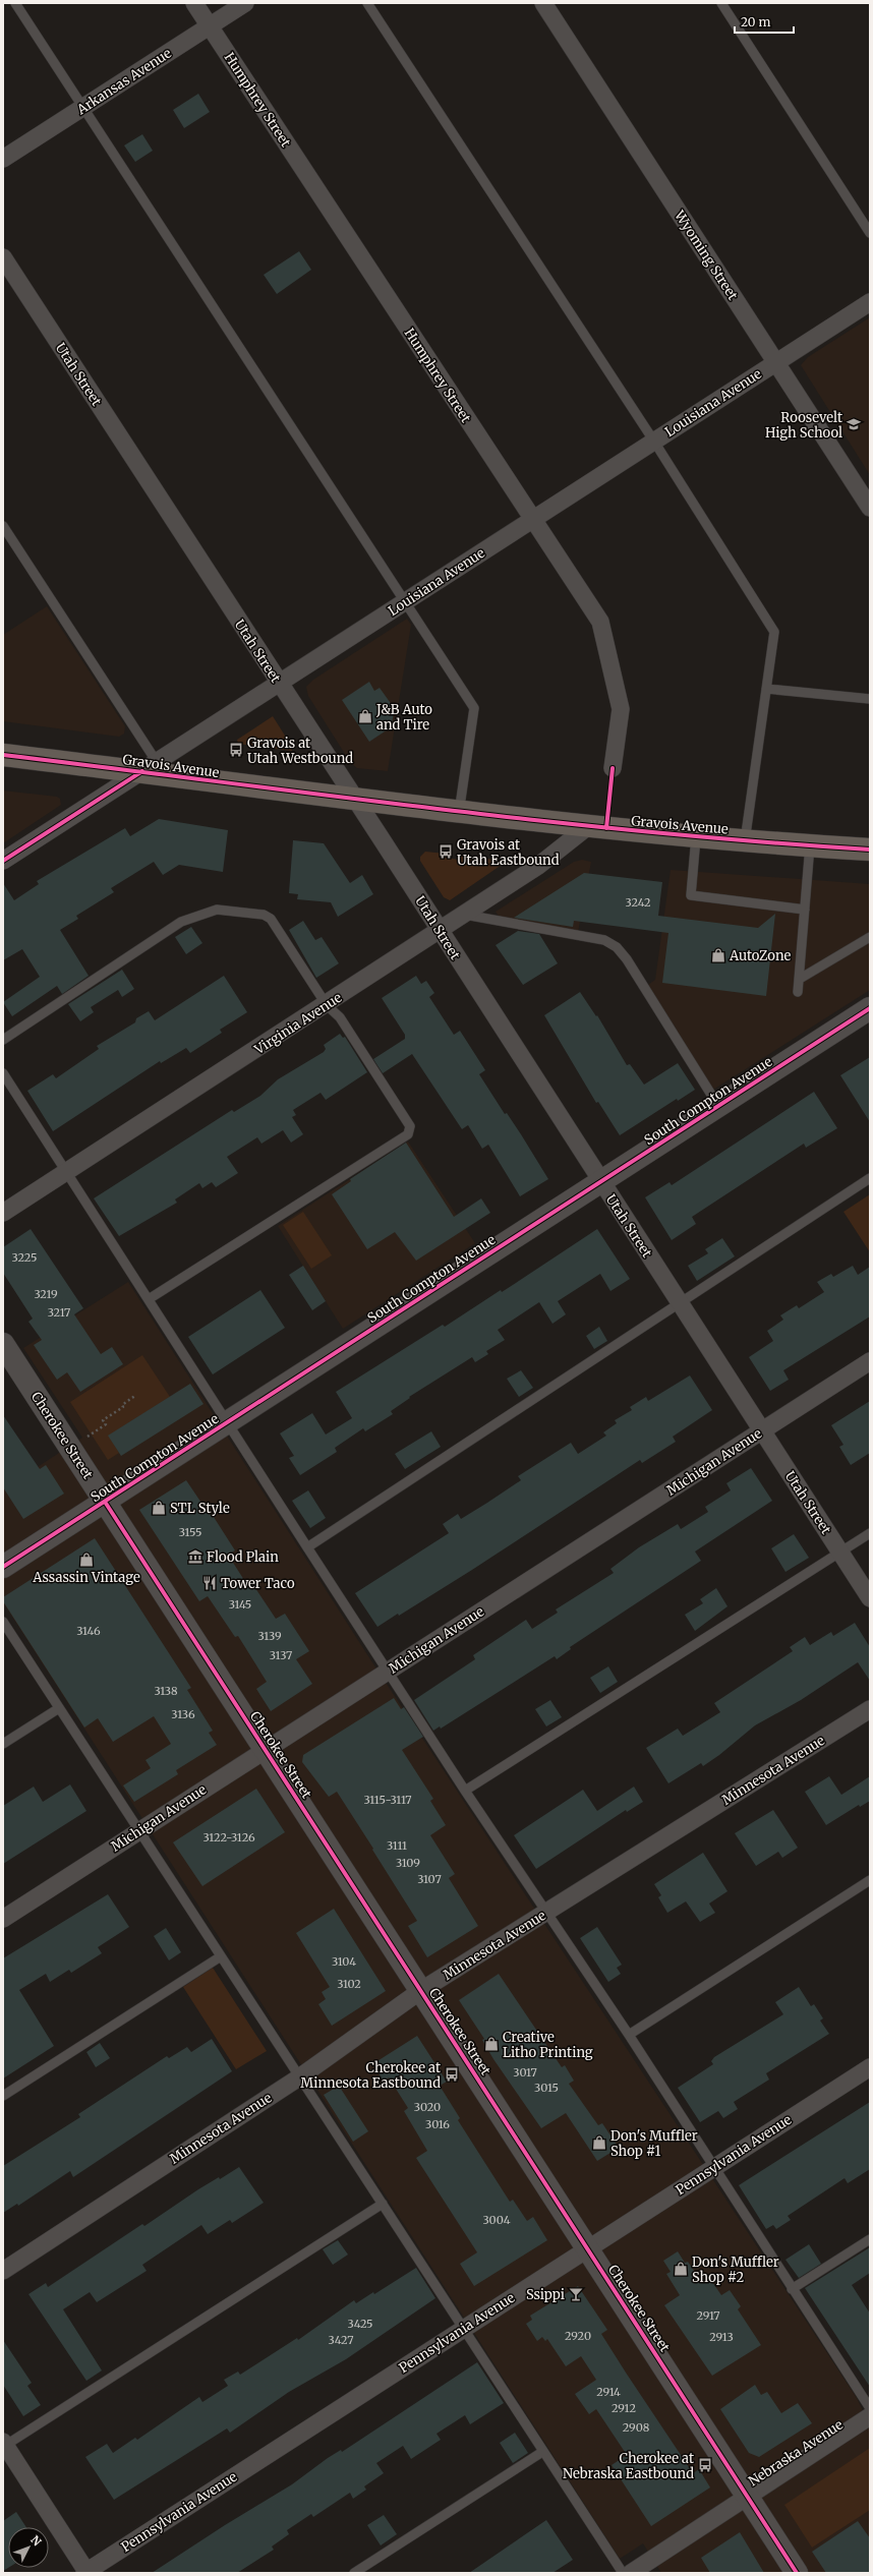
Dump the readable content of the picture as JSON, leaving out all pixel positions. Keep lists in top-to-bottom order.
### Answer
{
  "streets": {
    "main road": ["Gravois Avenue"],
    "street": [
      "Arkansas Avenue",
      "Humphrey Street",
      "Wyoming Street",
      "Utah Street",
      "Louisiana Avenue",
      "Virginia Avenue",
      "South Compton Avenue",
      "Cherokee Street",
      "Michigan Avenue",
      "Minnesota Avenue",
      "Pennsylvania Avenue",
      "Nebraska Avenue"
    ]
  },
  "crossings": [
    ["Arkansas Avenue", "Humphrey Street"],
    ["Humphrey Street", "Louisiana Avenue"],
    ["Wyoming Street", "Louisiana Avenue"],
    ["Utah Street", "Louisiana Avenue"],
    ["Utah Street", "Gravois Avenue"],
    ["Utah Street", "Virginia Avenue"],
    ["Utah Street", "South Compton Avenue"],
    ["Utah Street", "Michigan Avenue"],
    ["Louisiana Avenue", "Gravois Avenue"],
    ["Gravois Avenue", "Virginia Avenue"],
    ["South Compton Avenue", "Cherokee Street"],
    ["Cherokee Street", "Michigan Avenue"],
    ["Cherokee Street", "Minnesota Avenue"],
    ["Cherokee Street", "Pennsylvania Avenue"],
    ["Cherokee Street", "Nebraska Avenue"]
  ],
  "places": {
    "school or university": ["Roosevelt High School"],
    "shop": [
      "J&B Auto and Tire",
      "AutoZone",
      "STL Style",
      "Assassin Vintage",
      "Creative Litho Printing",
      "Don's Muffler Shop #1",
      "Don's Muffler Shop #2"
    ],
    "bus stop": [
      "Gravois at Utah Westbound",
      "Gravois at Utah Eastbound",
      "Cherokee at Minnesota Eastbound",
      "Cherokee at Nebraska Eastbound"
    ],
    "museum": ["Flood Plain"],
    "restaurant": ["Tower Taco"],
    "bar": ["Ssippi"]
  },
  "house_numbers": [
    "3242",
    "3225",
    "3219",
    "3217",
    "3155",
    "3145",
    "3146",
    "3139",
    "3137",
    "3138",
    "3136",
    "3115-3117",
    "3122-3126",
    "3111",
    "3109",
    "3107",
    "3104",
    "3102",
    "3017",
    "3015",
    "3020",
    "3016",
    "3004",
    "2917",
    "3425",
    "2920",
    "2913",
    "3427",
    "2914",
    "2912",
    "2908"
  ],
  "scale_bar": "20 m",
  "north": "top right"
}
